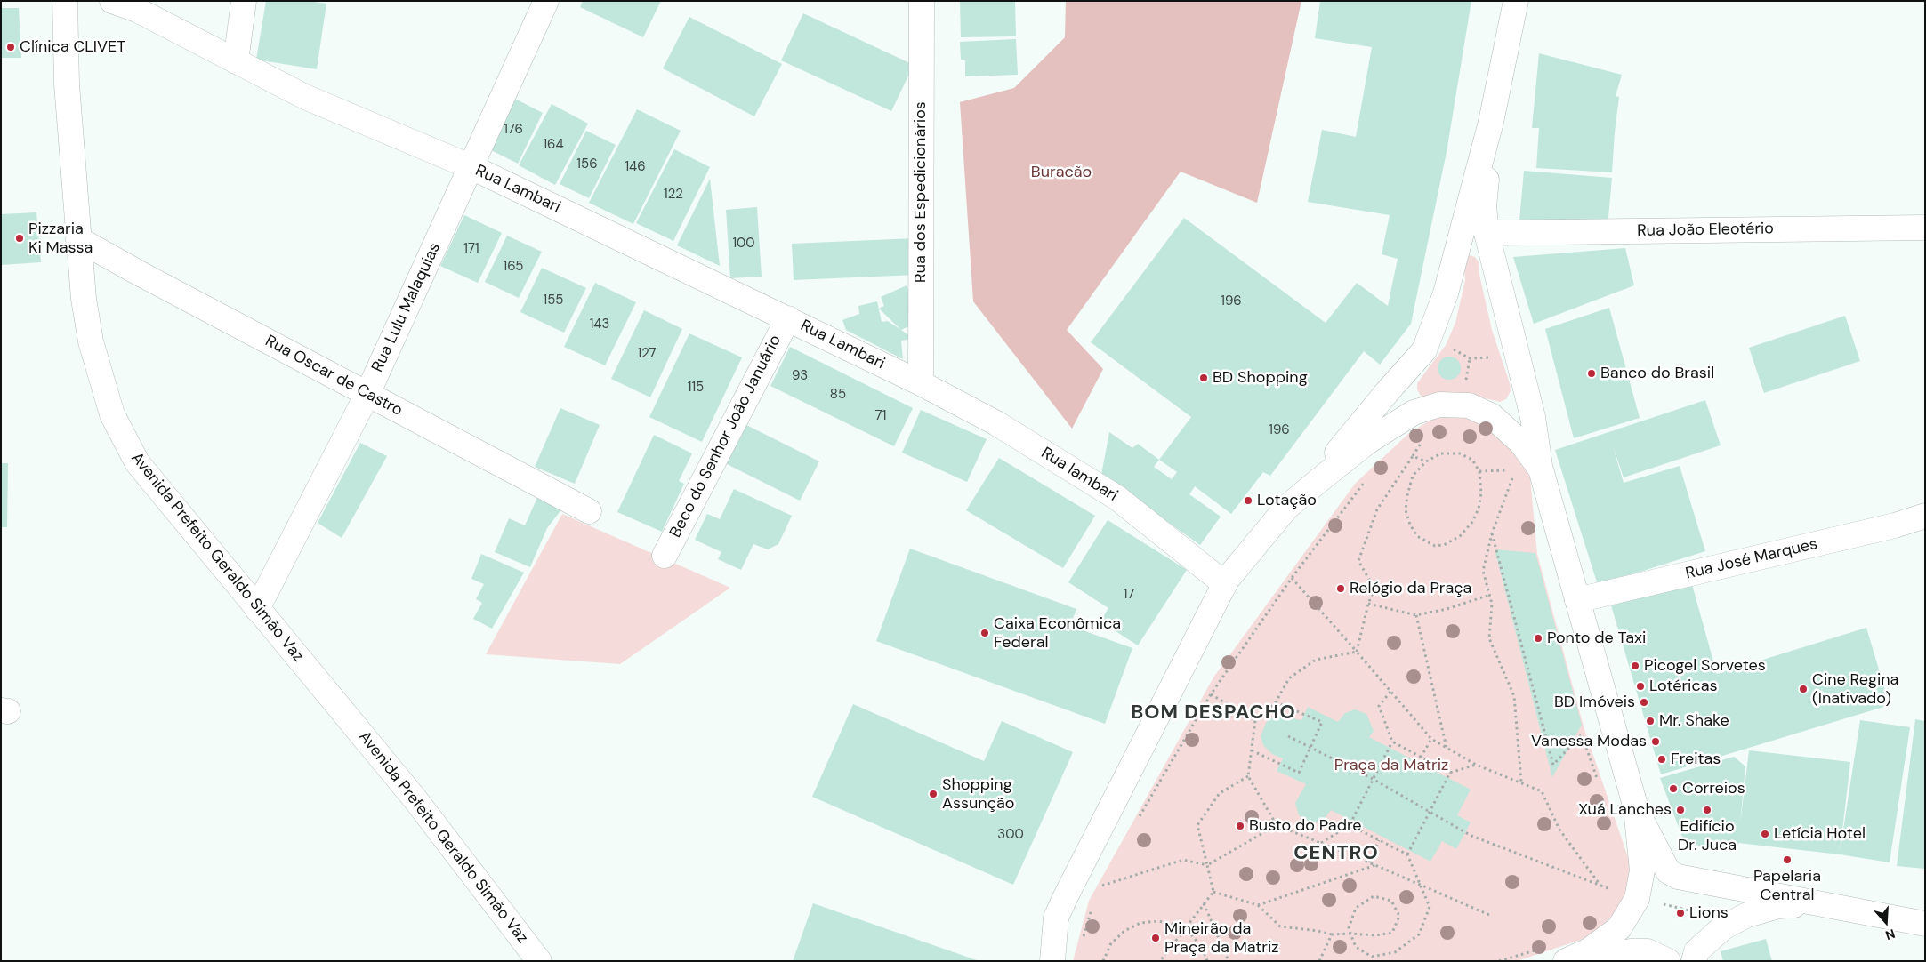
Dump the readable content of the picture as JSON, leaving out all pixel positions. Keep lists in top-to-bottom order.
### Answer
{
  "streets": {
    "street": [
      "Rua Lambari",
      "Rua dos Espedicionários",
      "Rua João Eleotério",
      "Rua Lulu Malaquias",
      "Rua Oscar de Castro",
      "Beco do Senhor João Januário",
      "Rua lambari",
      "Avenida Prefeito Geraldo Simão Vaz",
      "Rua José Marques"
    ]
  },
  "crossings": [
    ["Rua Lambari", "Rua dos Espedicionários"],
    ["Rua Lambari", "Rua Lulu Malaquias"],
    ["Rua Lambari", "Beco do Senhor João Januário"],
    ["Rua Lambari", "Rua lambari"],
    ["Rua dos Espedicionários", "Rua lambari"],
    ["Rua Lulu Malaquias", "Rua Oscar de Castro"],
    ["Rua Lulu Malaquias", "Avenida Prefeito Geraldo Simão Vaz"],
    ["Rua Oscar de Castro", "Avenida Prefeito Geraldo Simão Vaz"]
  ],
  "districts": ["BOM DESPACHO", "CENTRO"],
  "parks": ["Buracão", "Praça da Matriz"],
  "places": [
    "Clínica CLIVET",
    "Pizzaria Ki Massa",
    "Banco do Brasil",
    "BD Shopping",
    "Lotação",
    "Relógio da Praça",
    "Caixa Econômica Federal",
    "Ponto de Taxi",
    "Picogel Sorvetes",
    "Lotéricas",
    "Cine Regina (Inativado)",
    "BD Imóveis",
    "Mr. Shake",
    "Vanessa Modas",
    "Freitas",
    "Correios",
    "Shopping Assunção",
    "Xuá Lanches",
    "Edifício Dr. Juca",
    "Busto do Padre",
    "Letícia Hotel",
    "Papelaria Central",
    "Lions",
    "Mineirão da Praça da Matriz"
  ],
  "house_numbers": [
    "176",
    "164",
    "156",
    "146",
    "122",
    "100",
    "171",
    "165",
    "155",
    "196",
    "143",
    "127",
    "93",
    "115",
    "85",
    "71",
    "196",
    "17",
    "300"
  ],
  "north": "bottom"
}
